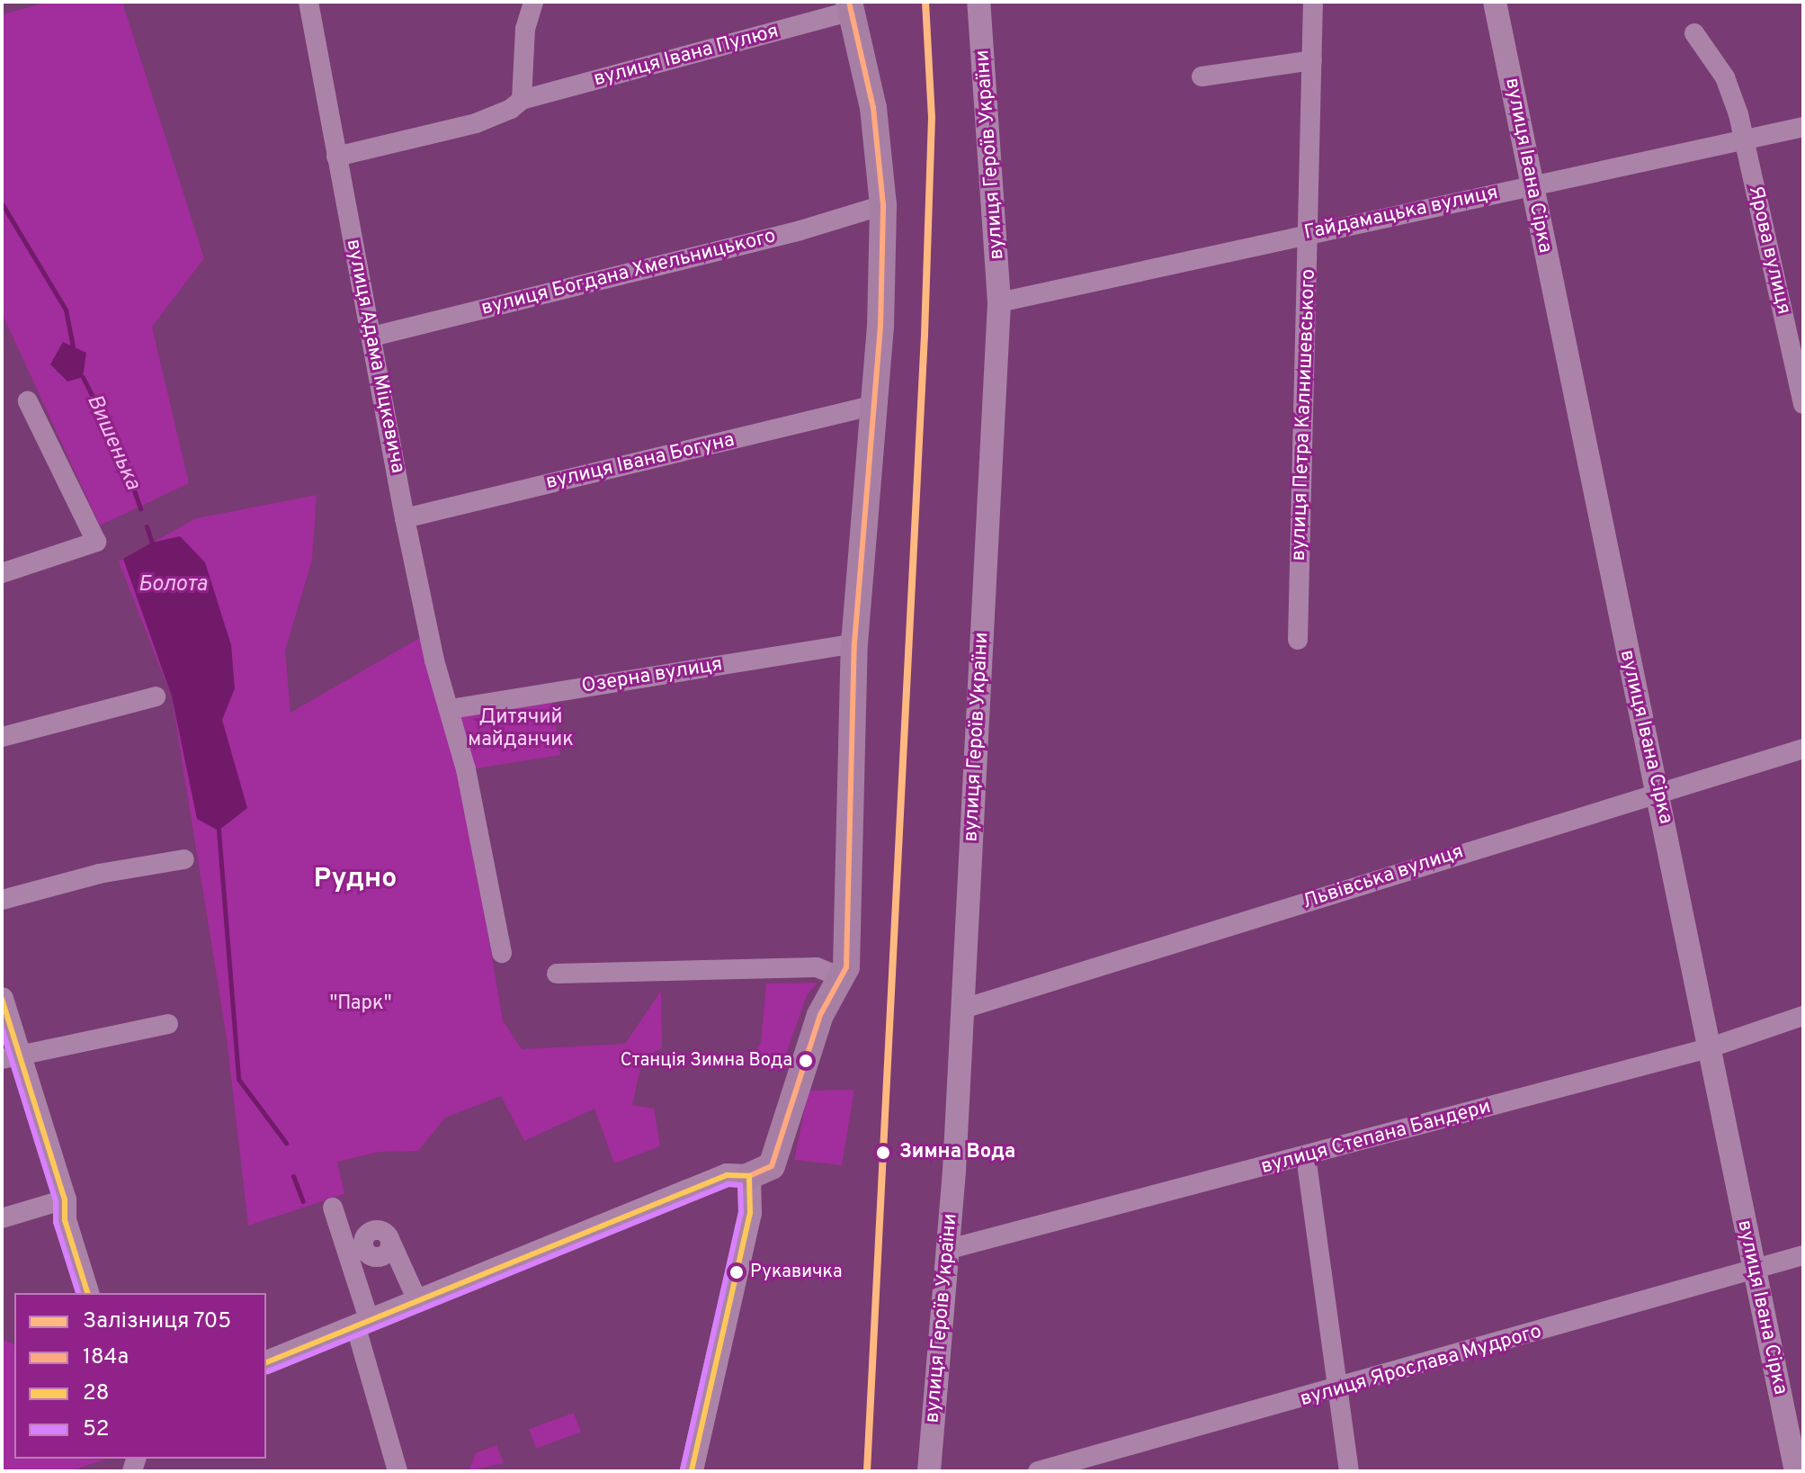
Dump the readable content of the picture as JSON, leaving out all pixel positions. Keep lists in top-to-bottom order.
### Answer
{
  "streets": {
    "street": [
      "вулиця Івана Пулюя",
      "вулиця Героїв України",
      "вулиця Івана Сірка",
      "Гайдамацька вулиця",
      "Ярова вулиця",
      "вулиця Богдана Хмельницького",
      "вулиця Адама Міцкевича",
      "вулиця Петра Калнишевського",
      "вулиця Івана Богуна",
      "Озерна вулиця",
      "Львівська вулиця",
      "вулиця Степана Бандери",
      "вулиця Ярослава Мудрого"
    ]
  },
  "crossings": [
    ["вулиця Івана Пулюя", "вулиця Адама Міцкевича"],
    ["вулиця Героїв України", "Гайдамацька вулиця"],
    ["вулиця Героїв України", "Львівська вулиця"],
    ["вулиця Героїв України", "вулиця Степана Бандери"],
    ["вулиця Івана Сірка", "Гайдамацька вулиця"],
    ["вулиця Івана Сірка", "Львівська вулиця"],
    ["вулиця Івана Сірка", "вулиця Степана Бандери"],
    ["вулиця Івана Сірка", "вулиця Ярослава Мудрого"],
    ["Гайдамацька вулиця", "Ярова вулиця"],
    ["Гайдамацька вулиця", "вулиця Петра Калнишевського"],
    ["вулиця Богдана Хмельницького", "вулиця Адама Міцкевича"],
    ["вулиця Адама Міцкевича", "вулиця Івана Богуна"],
    ["вулиця Адама Міцкевича", "Озерна вулиця"]
  ],
  "districts": ["Рудно"],
  "water": ["Вишенька", "Болота"],
  "parks": ["Дитячий майданчик", "\"Парк\""],
  "places": ["Станція Зимна Вода", "Зимна Вода", "Рукавичка"],
  "lines": [
    "rail line 705",
    "transit line 184а",
    "transit line 28",
    "transit line 52"
  ],
  "legend": [
    "Залізниця 705",
    "184а",
    "28",
    "52"
  ]
}
